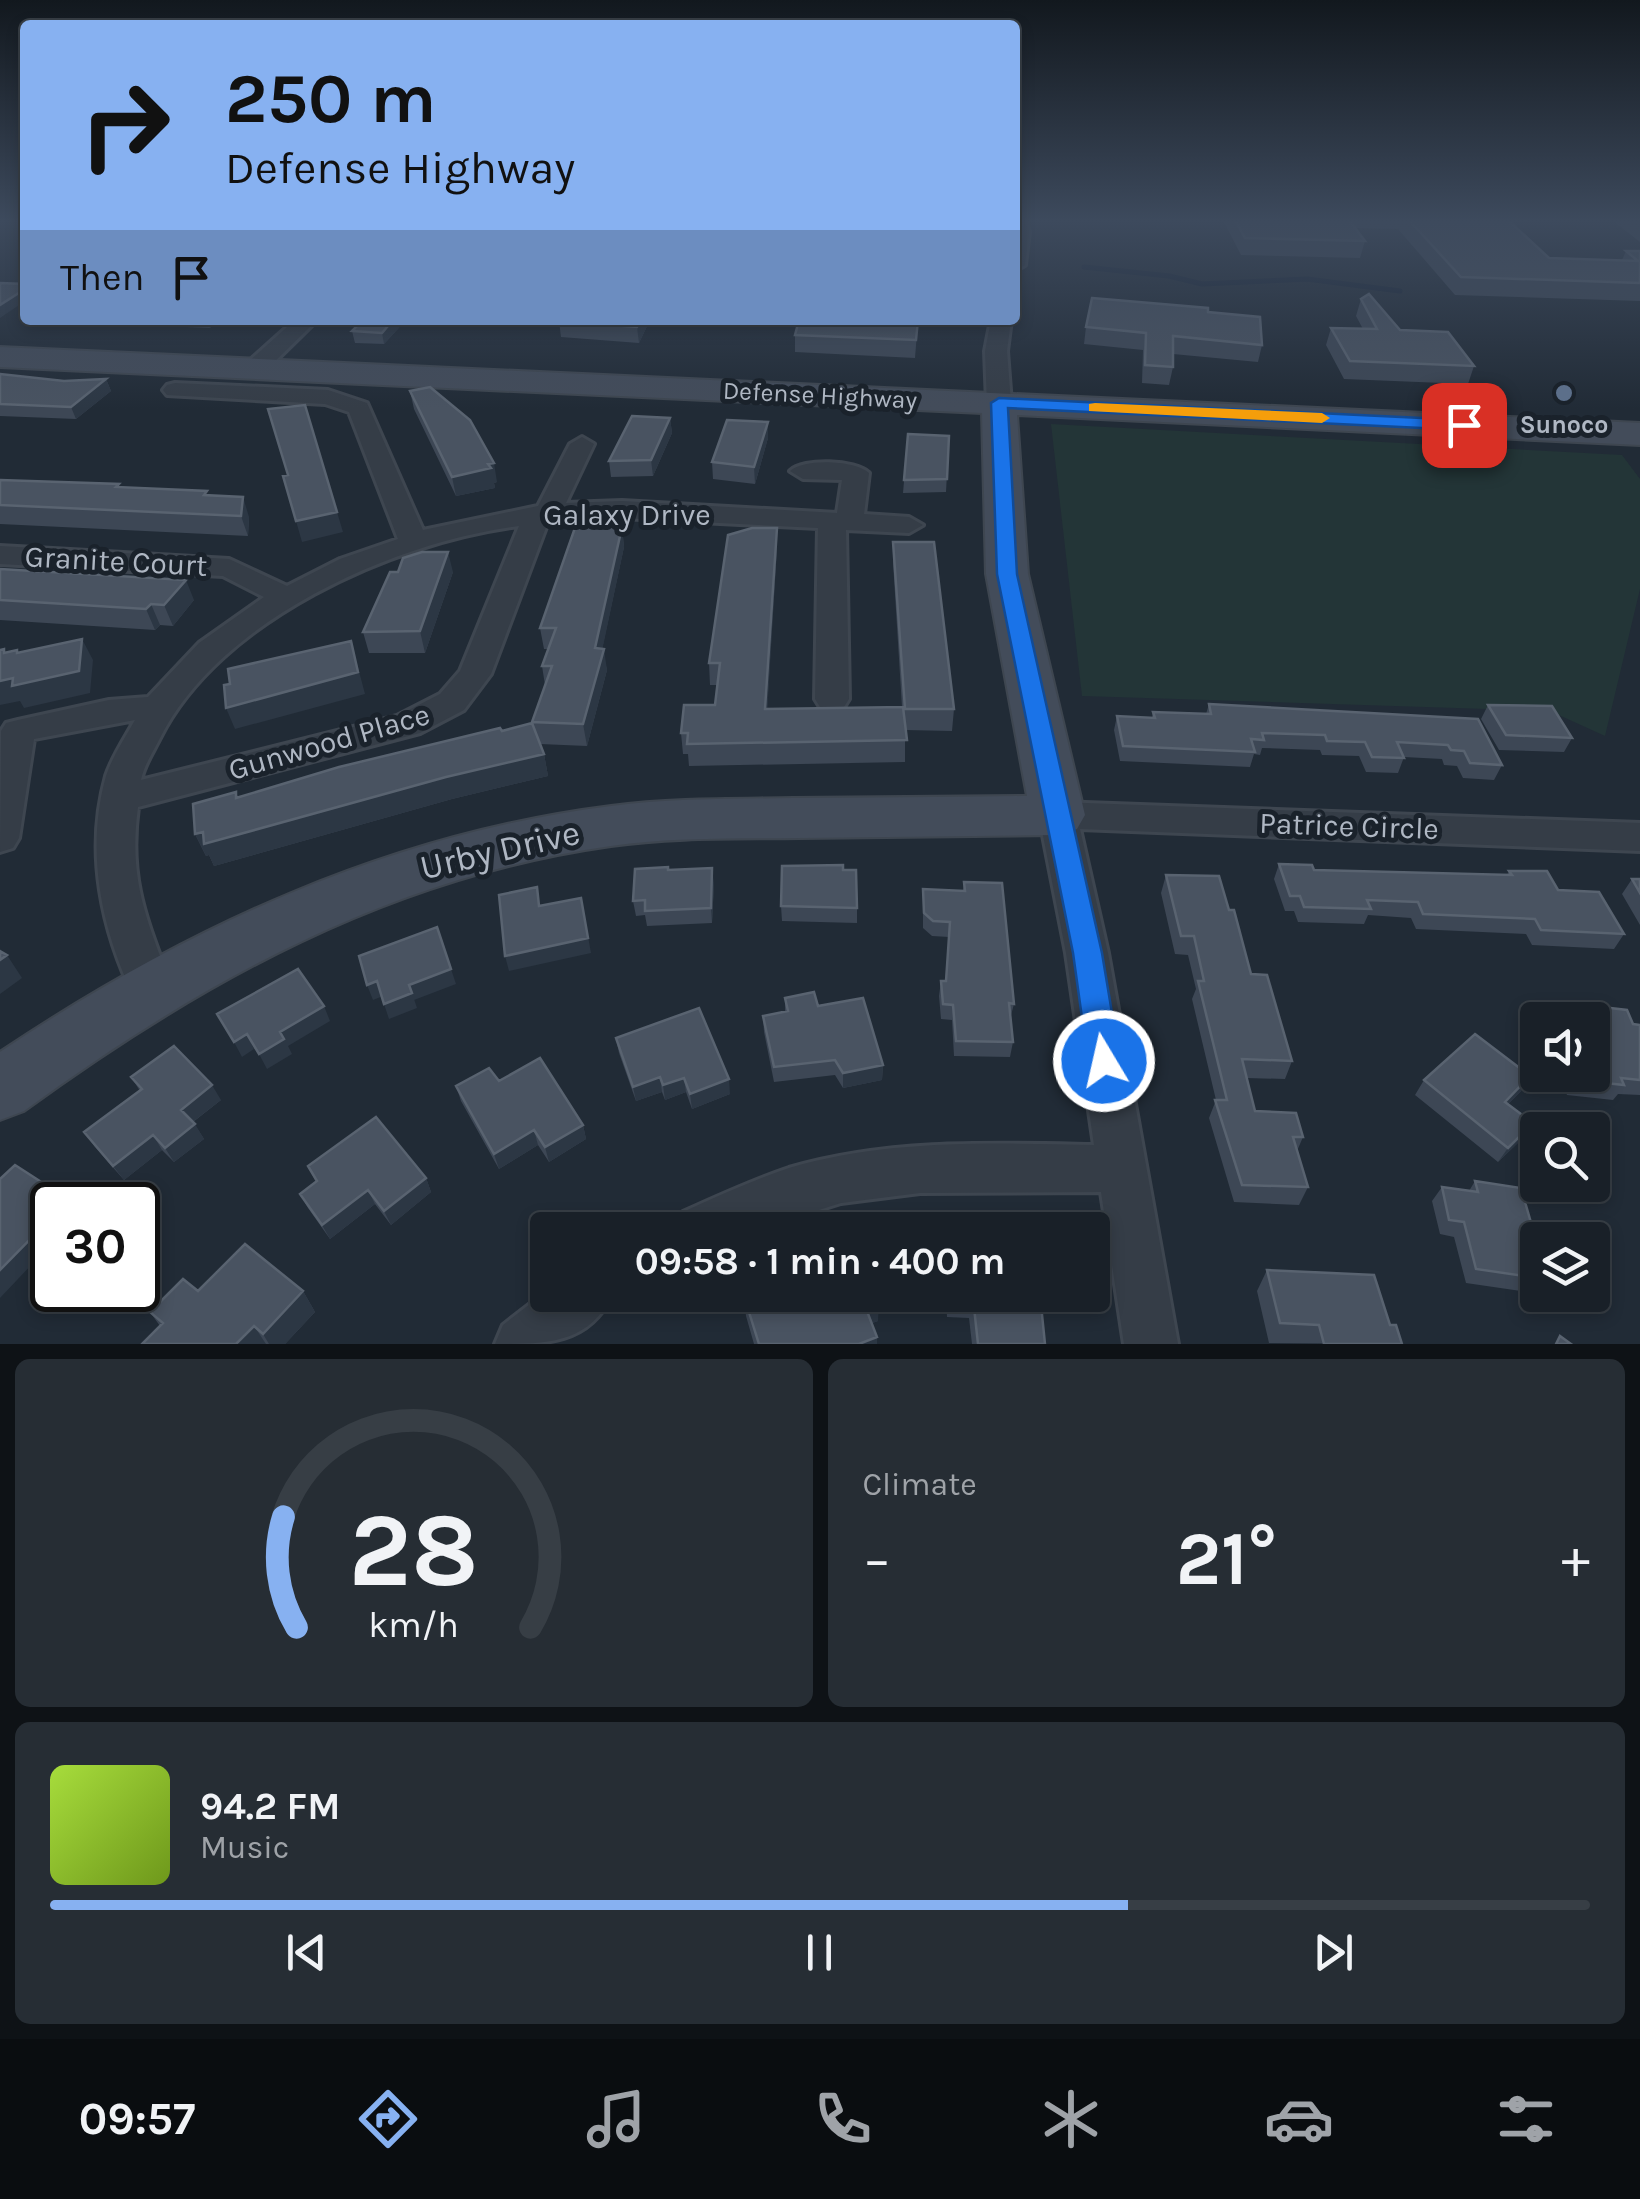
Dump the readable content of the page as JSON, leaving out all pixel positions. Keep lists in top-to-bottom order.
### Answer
{
  "streets": {
    "main road": ["Defense Highway", "Urby Drive"],
    "street": [
      "Galaxy Drive",
      "Granite Court",
      "Gunwood Place",
      "Patrice Circle"
    ]
  },
  "crossings": [
    ["Galaxy Drive", "Granite Court"],
    ["Galaxy Drive", "Gunwood Place"],
    ["Galaxy Drive", "Urby Drive"],
    ["Patrice Circle", "Urby Drive"]
  ],
  "places": ["Sunoco"],
  "page": {
    "turn": ["250 m", "Defense Highway"],
    "then": "Then",
    "limit": "30",
    "trip": "09:58 · 1 min · 400 m",
    "tile": "Climate",
    "heat": ["−", "21°", "+"],
    "song": ["94.2 FM", "Music"],
    "tabs": "09:57",
    "gauge": ["28", "km/h"]
  }
}
